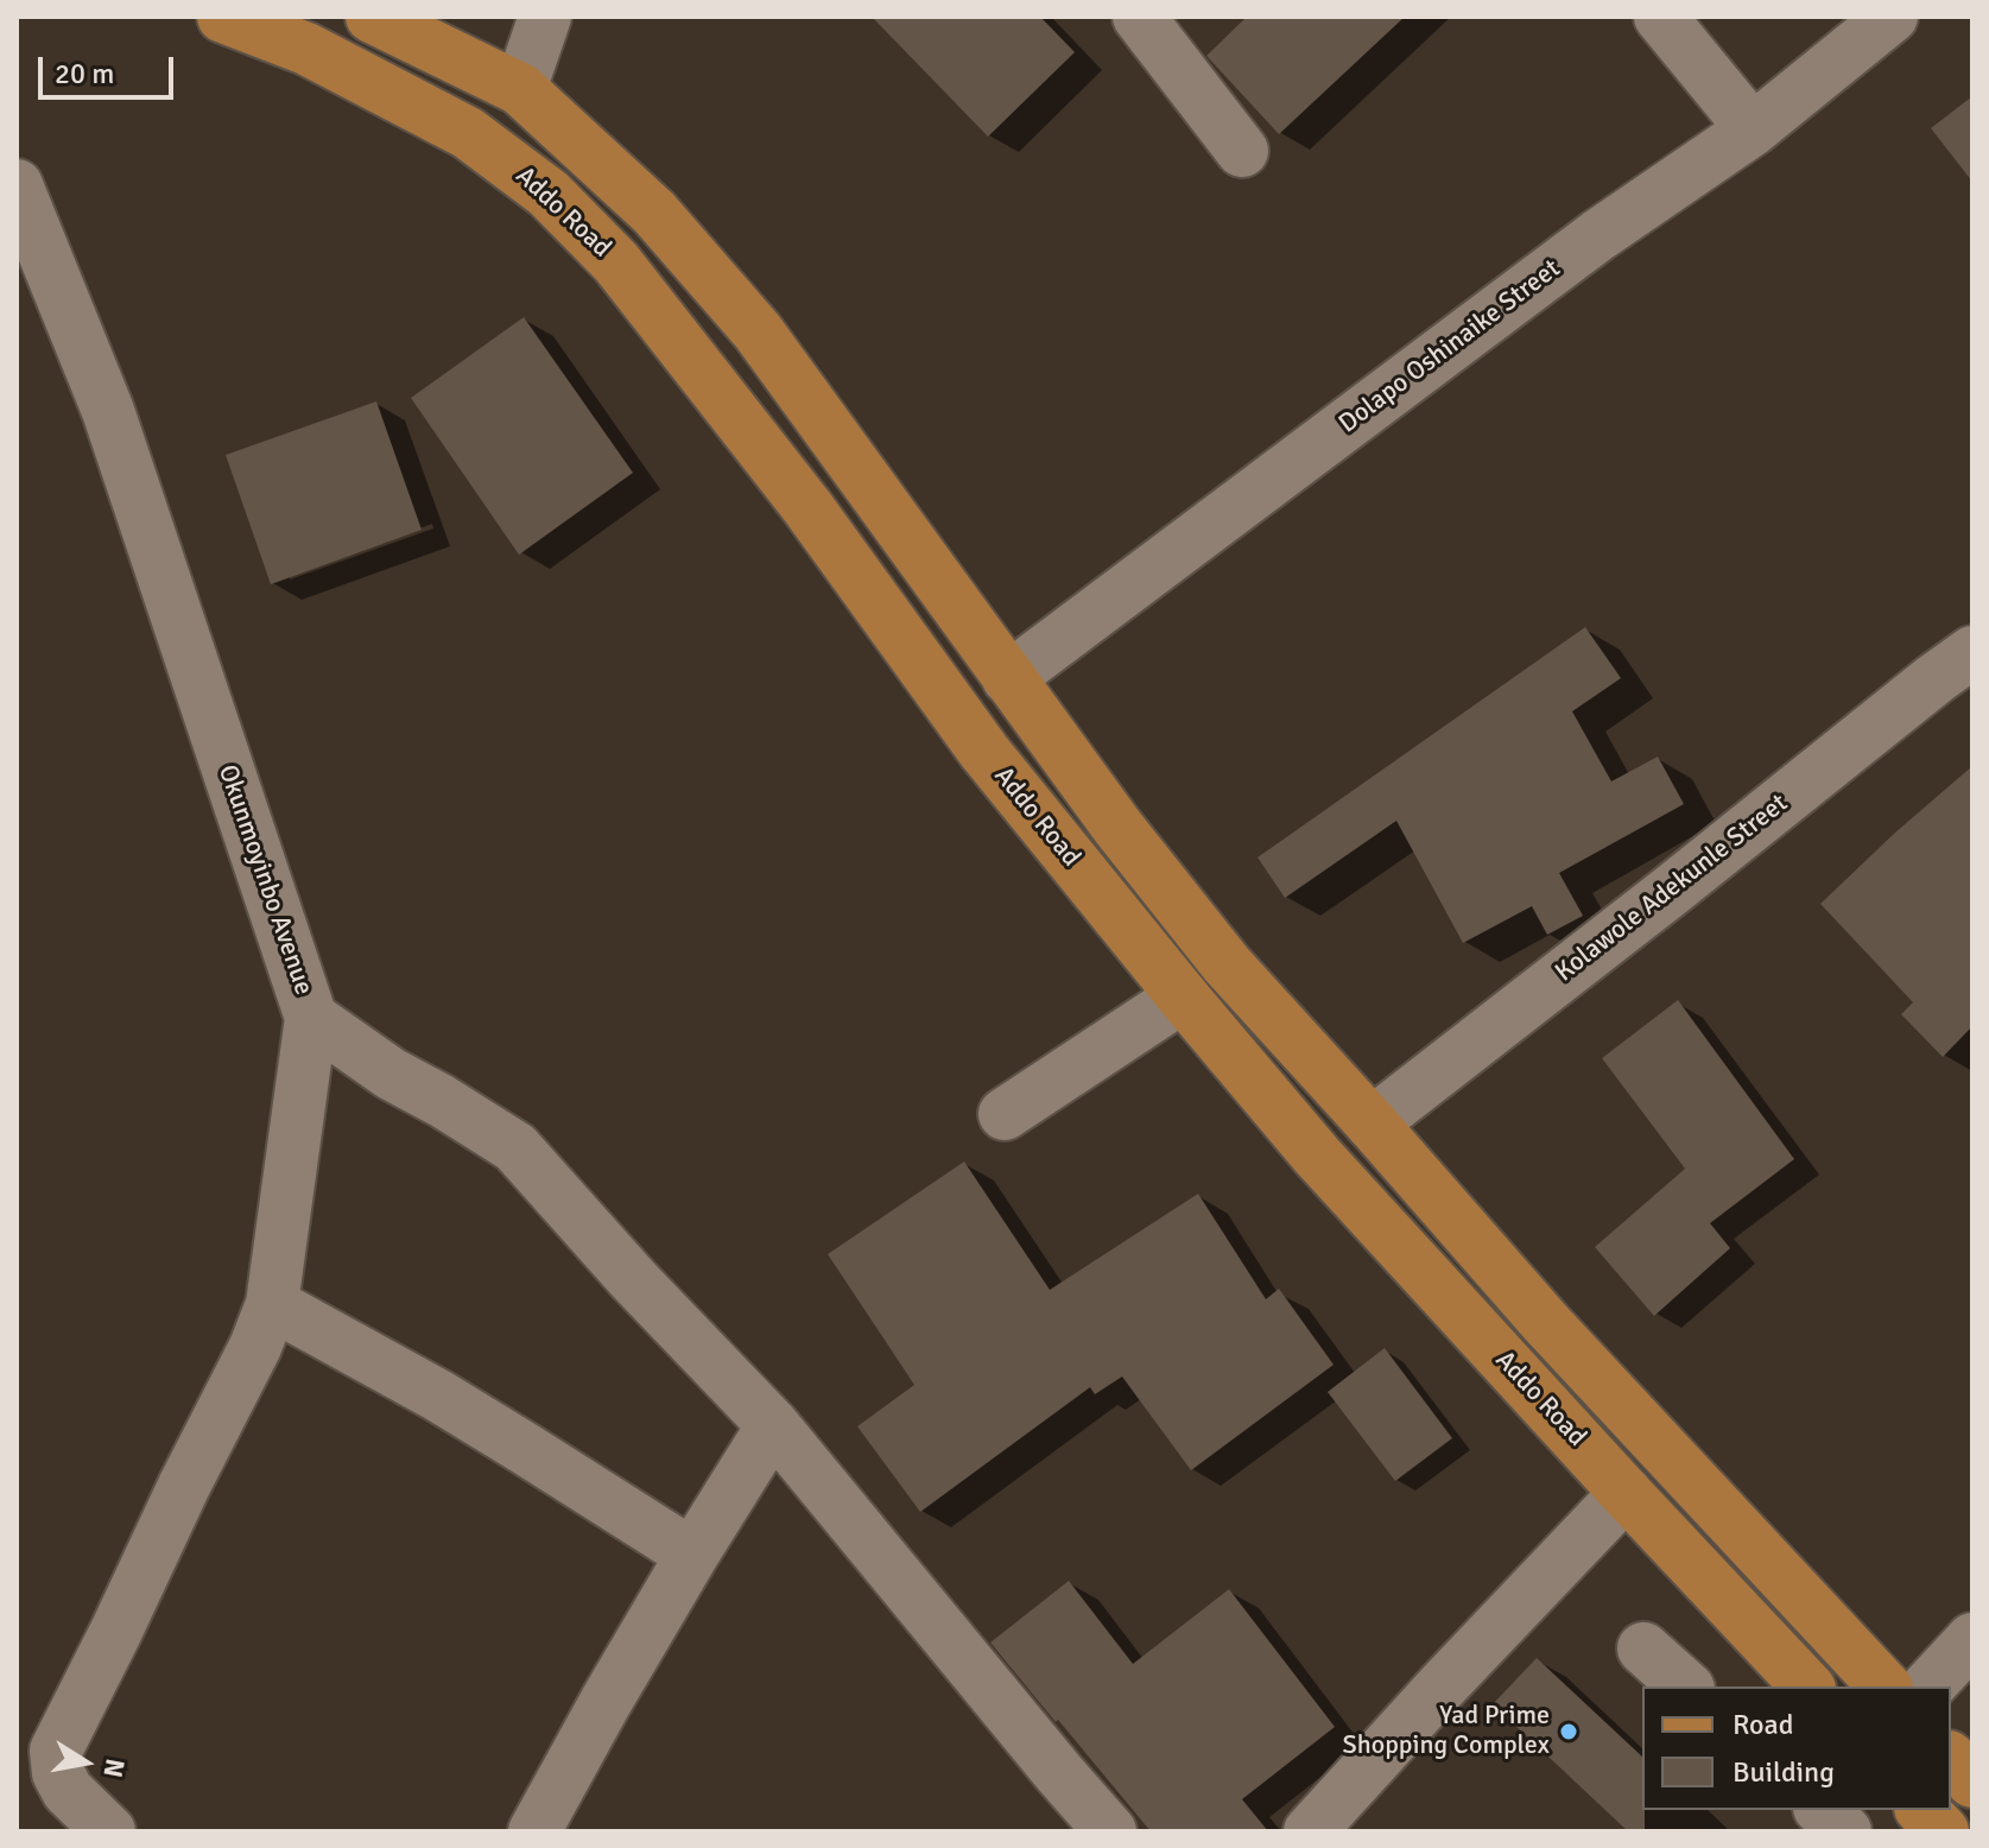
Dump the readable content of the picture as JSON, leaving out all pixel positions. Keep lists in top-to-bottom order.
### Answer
{
  "streets": {
    "main road": ["Addo Road"],
    "street": ["Dolapo Oshinaike Street", "Okunmoyinbo Avenue", "Kolawole Adekunle Street"]
  },
  "places": ["Yad Prime Shopping Complex"],
  "legend": ["Road", "Building"],
  "scale_bar": "20 m",
  "north": "right"
}
